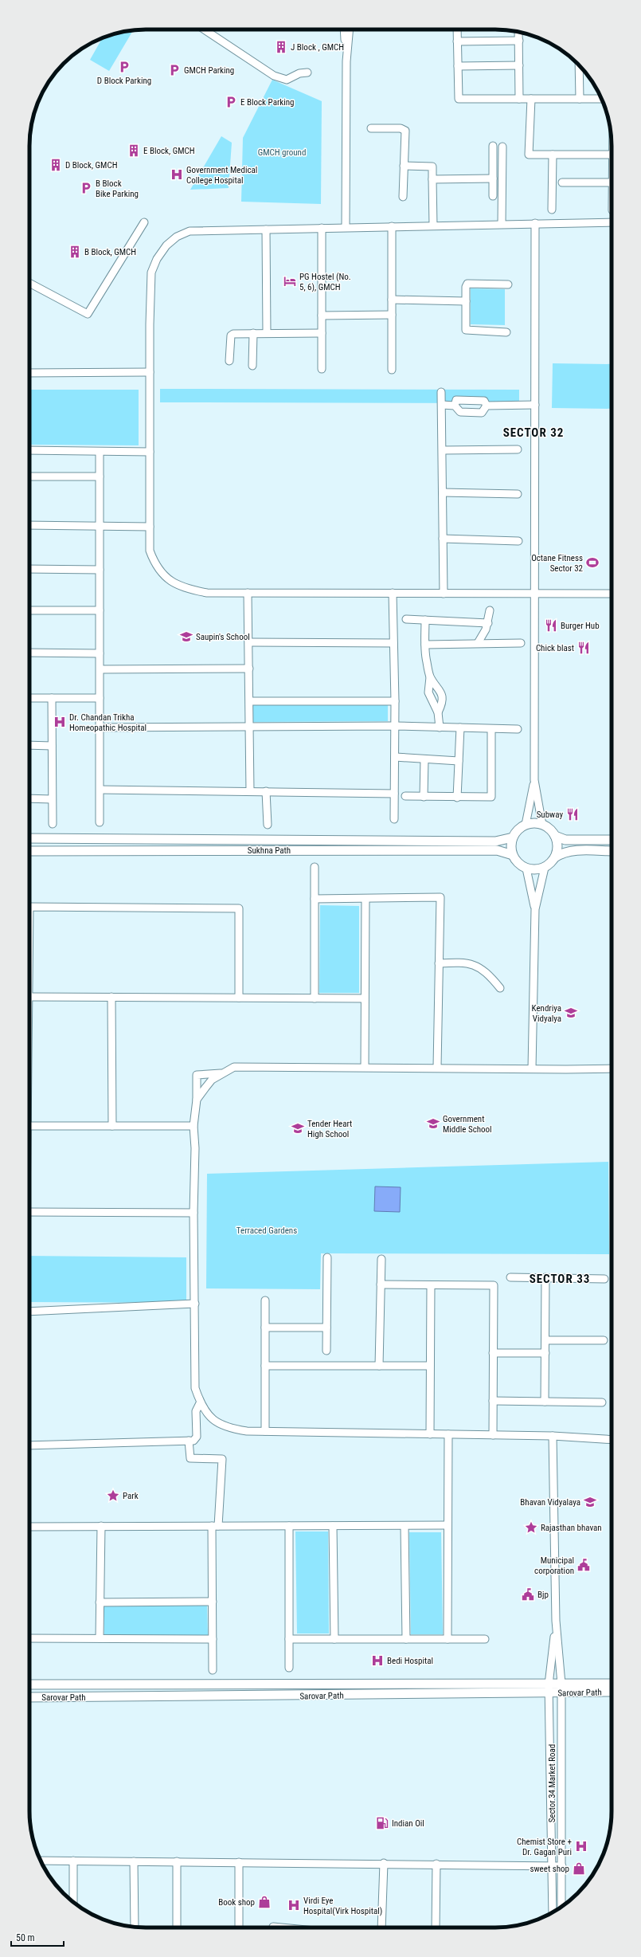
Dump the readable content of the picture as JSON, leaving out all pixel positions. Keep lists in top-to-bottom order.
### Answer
{
  "streets": {
    "main road": ["Sukhna Path", "Sarovar Path"],
    "street": ["Sector 34 Market Road"]
  },
  "crossings": [
    ["Sarovar Path", "Sector 34 Market Road"]
  ],
  "districts": ["SECTOR 32", "SECTOR 33"],
  "parks": ["GMCH ground", "Terraced Gardens"],
  "places": {
    "building": [
      "J Block , GMCH",
      "E Block, GMCH",
      "D Block, GMCH",
      "B Block, GMCH"
    ],
    "parking": [
      "D Block Parking",
      "GMCH Parking",
      "E Block Parking",
      "B Block Bike Parking"
    ],
    "hospital": [
      "Government Medical College Hospital",
      "Dr. Chandan Trikha Homeopathic Hospital",
      "Bedi Hospital",
      "Chemist Store + Dr. Gagan Puri",
      "Virdi Eye Hospital(Virk Hospital)"
    ],
    "hotel": ["PG Hostel (No. 5, 6), GMCH"],
    "sports": ["Octane Fitness Sector 32"],
    "restaurant": ["Burger Hub", "Chick blast", "Subway"],
    "school or university": [
      "Saupin's School",
      "Kendriya Vidyalya",
      "Government Middle School",
      "Tender Heart High School",
      "Bhavan Vidyalaya"
    ],
    "place": ["Park", "Rajasthan bhavan"],
    "public building": ["Municipal corporation", "Bjp"],
    "fuel station": ["Indian Oil"],
    "shop": ["sweet shop", "Book shop"]
  },
  "scale_bar": "50 m"
}
